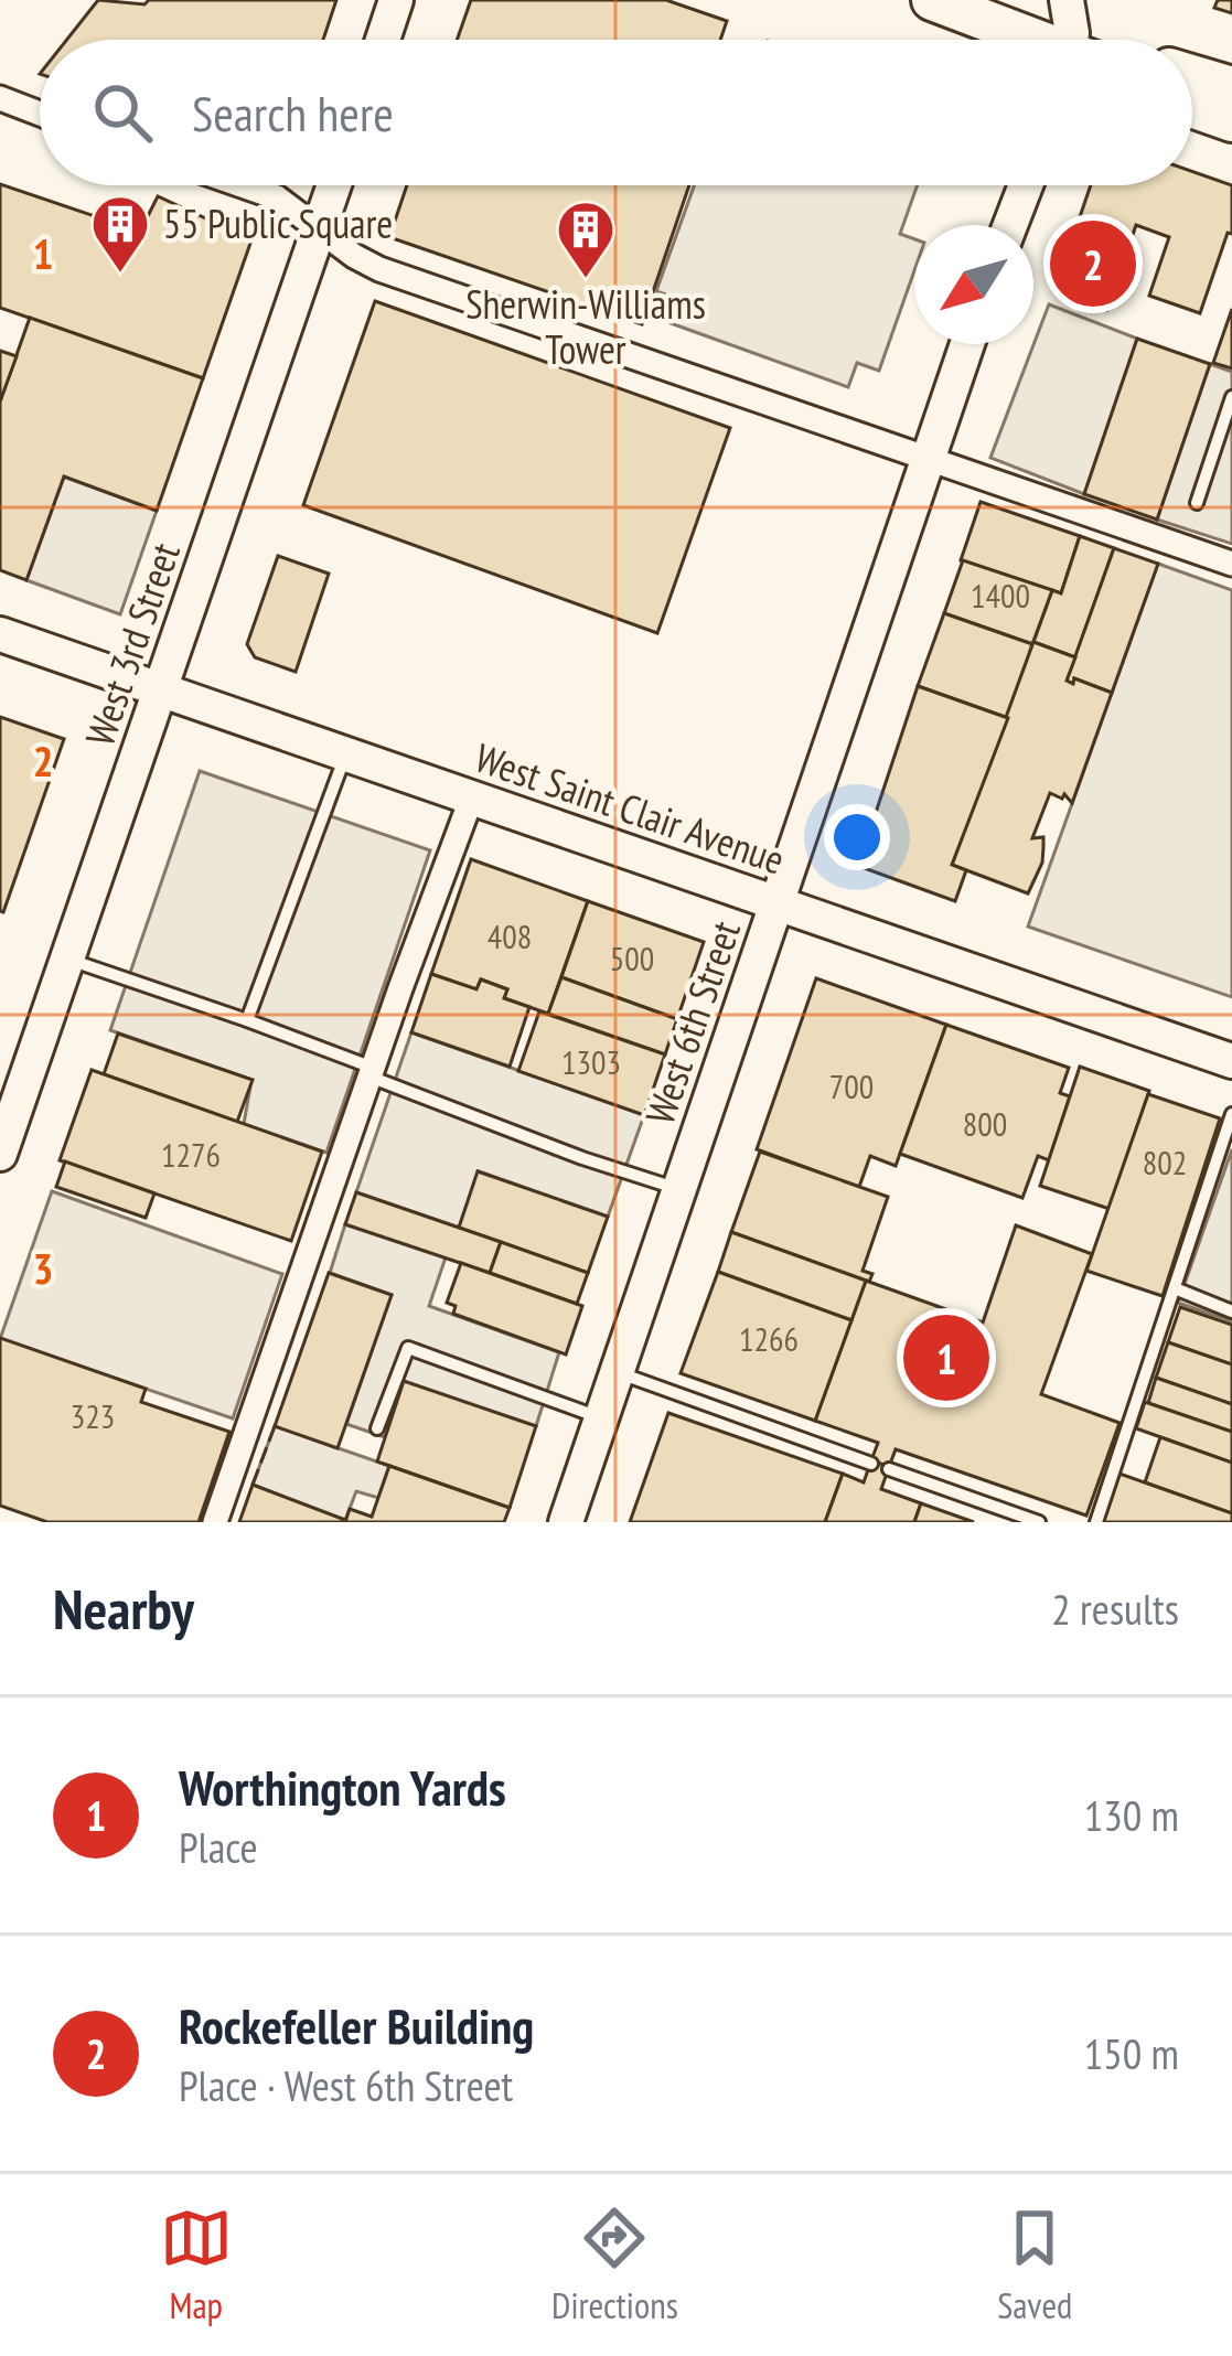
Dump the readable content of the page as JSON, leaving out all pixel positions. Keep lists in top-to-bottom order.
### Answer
{
  "streets": {
    "street": ["West 3rd Street", "West Saint Clair Avenue", "West 6th Street"]
  },
  "crossings": [
    ["West 3rd Street", "West Saint Clair Avenue"],
    ["West Saint Clair Avenue", "West 6th Street"]
  ],
  "places": {
    "building": ["55 Public Square", "Sherwin-Williams Tower"]
  },
  "house_numbers": [
    "1400",
    "408",
    "500",
    "1303",
    "700",
    "800",
    "1276",
    "802",
    "1266",
    "323"
  ],
  "north": "bottom left",
  "page": {
    "search": "Search here",
    "pins": ["2", "1"],
    "heading": ["Nearby", "2 results"],
    "list": [
      {
        "mark": "1",
        "name": "Worthington Yards",
        "note": "Place",
        "value": "130 m"
      },
      {
        "mark": "2",
        "name": "Rockefeller Building",
        "note": "Place · West 6th Street",
        "value": "150 m"
      }
    ],
    "nav": ["Map", "Directions", "Saved"]
  },
  "grid": {
    "rows": ["1", "2", "3"]
  }
}
